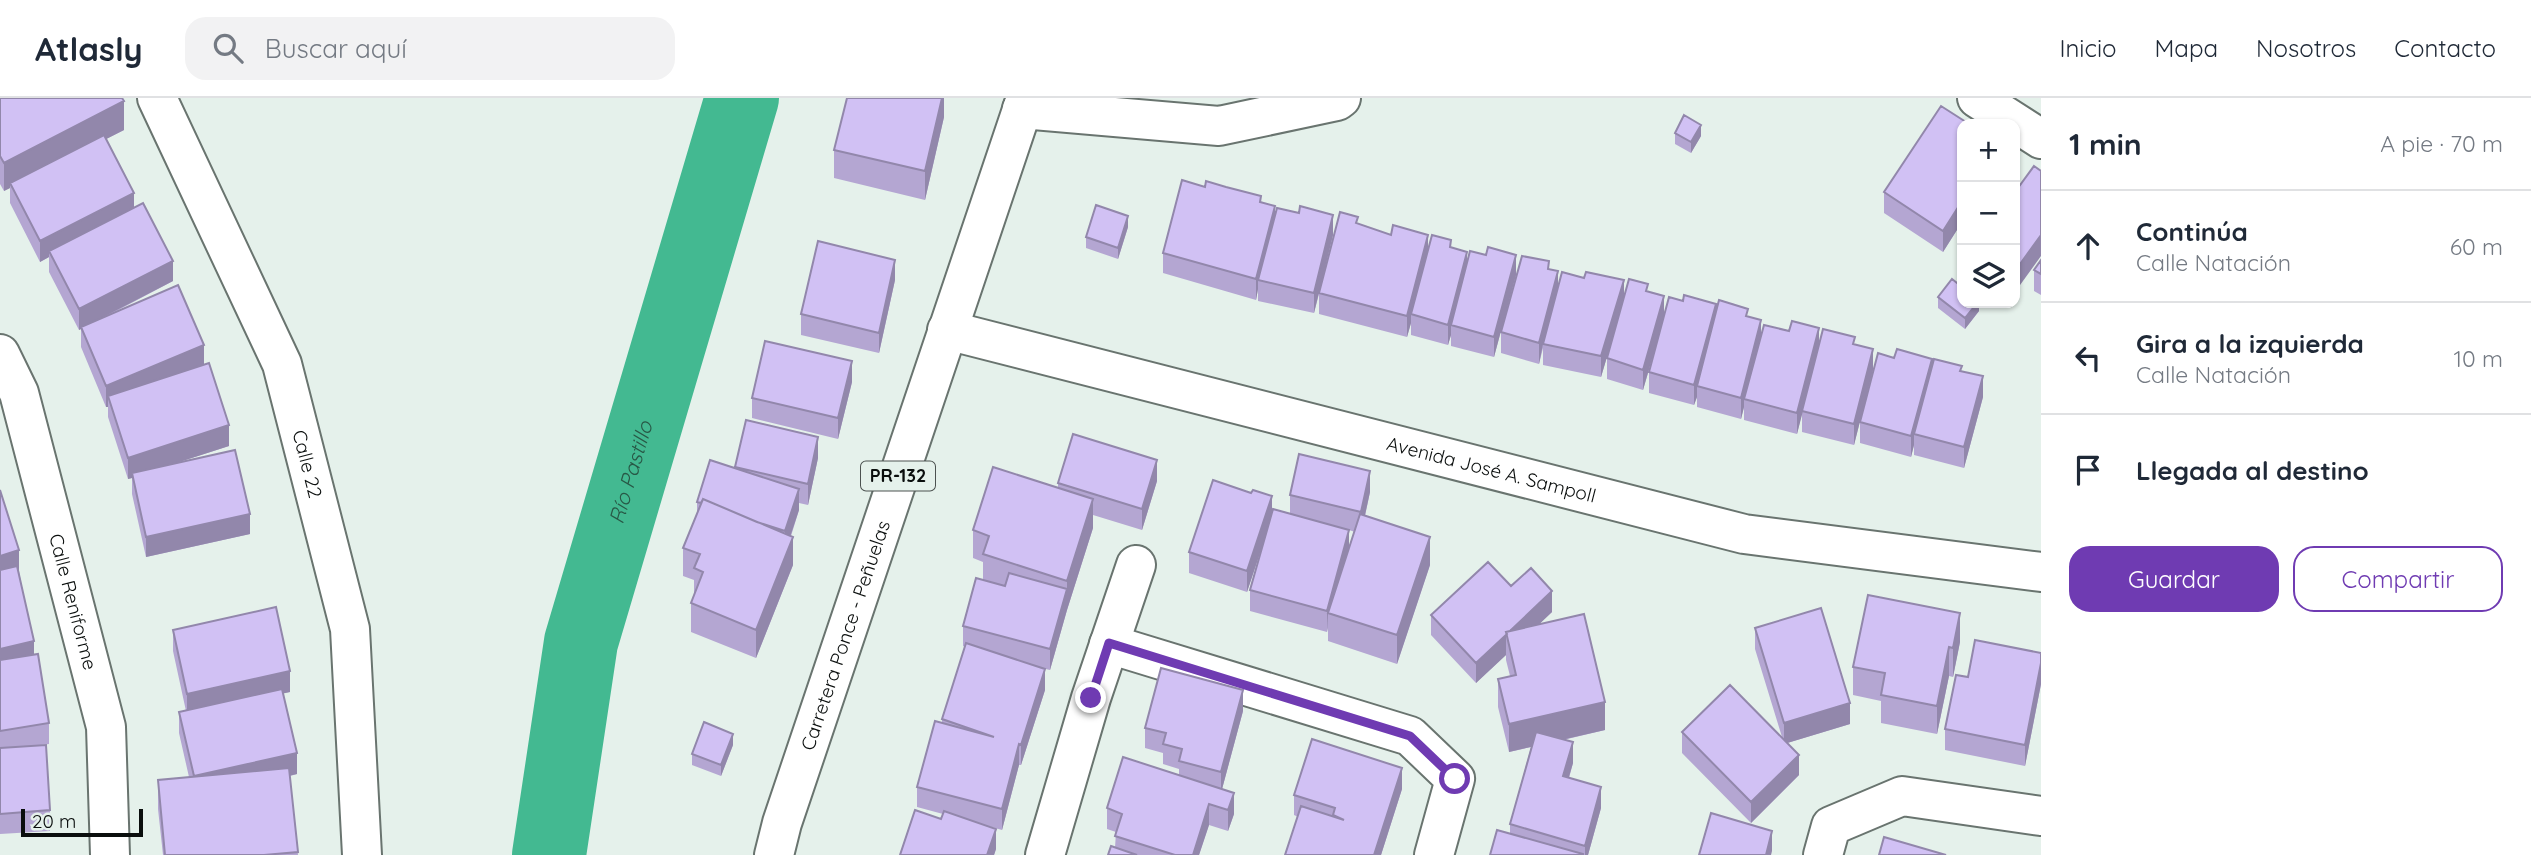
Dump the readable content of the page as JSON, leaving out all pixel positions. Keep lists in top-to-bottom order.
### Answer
{
  "streets": {
    "street": [
      "Calle 22",
      "Avenida José A. Sampoll",
      "PR-132",
      "Calle Reniforme",
      "Carretera Ponce - Peñuelas"
    ]
  },
  "crossings": [
    ["Avenida José A. Sampoll", "Carretera Ponce - Peñuelas"]
  ],
  "water": ["Río Pastillo"],
  "scale_bar": "20 m",
  "page": {
    "header": "Atlasly",
    "search": "Buscar aquí",
    "nav": [
      "Inicio",
      "Mapa",
      "Nosotros",
      "Contacto"
    ],
    "heading": ["1 min", "A pie · 70 m"],
    "map_buttons": ["+", "−"],
    "list": [
      ["Continúa", "Calle Natación", "60 m"],
      ["Gira a la izquierda", "Calle Natación", "10 m"],
      "Llegada al destino"
    ],
    "buttons": ["Guardar", "Compartir"],
    "scale": "20 m"
  }
}
